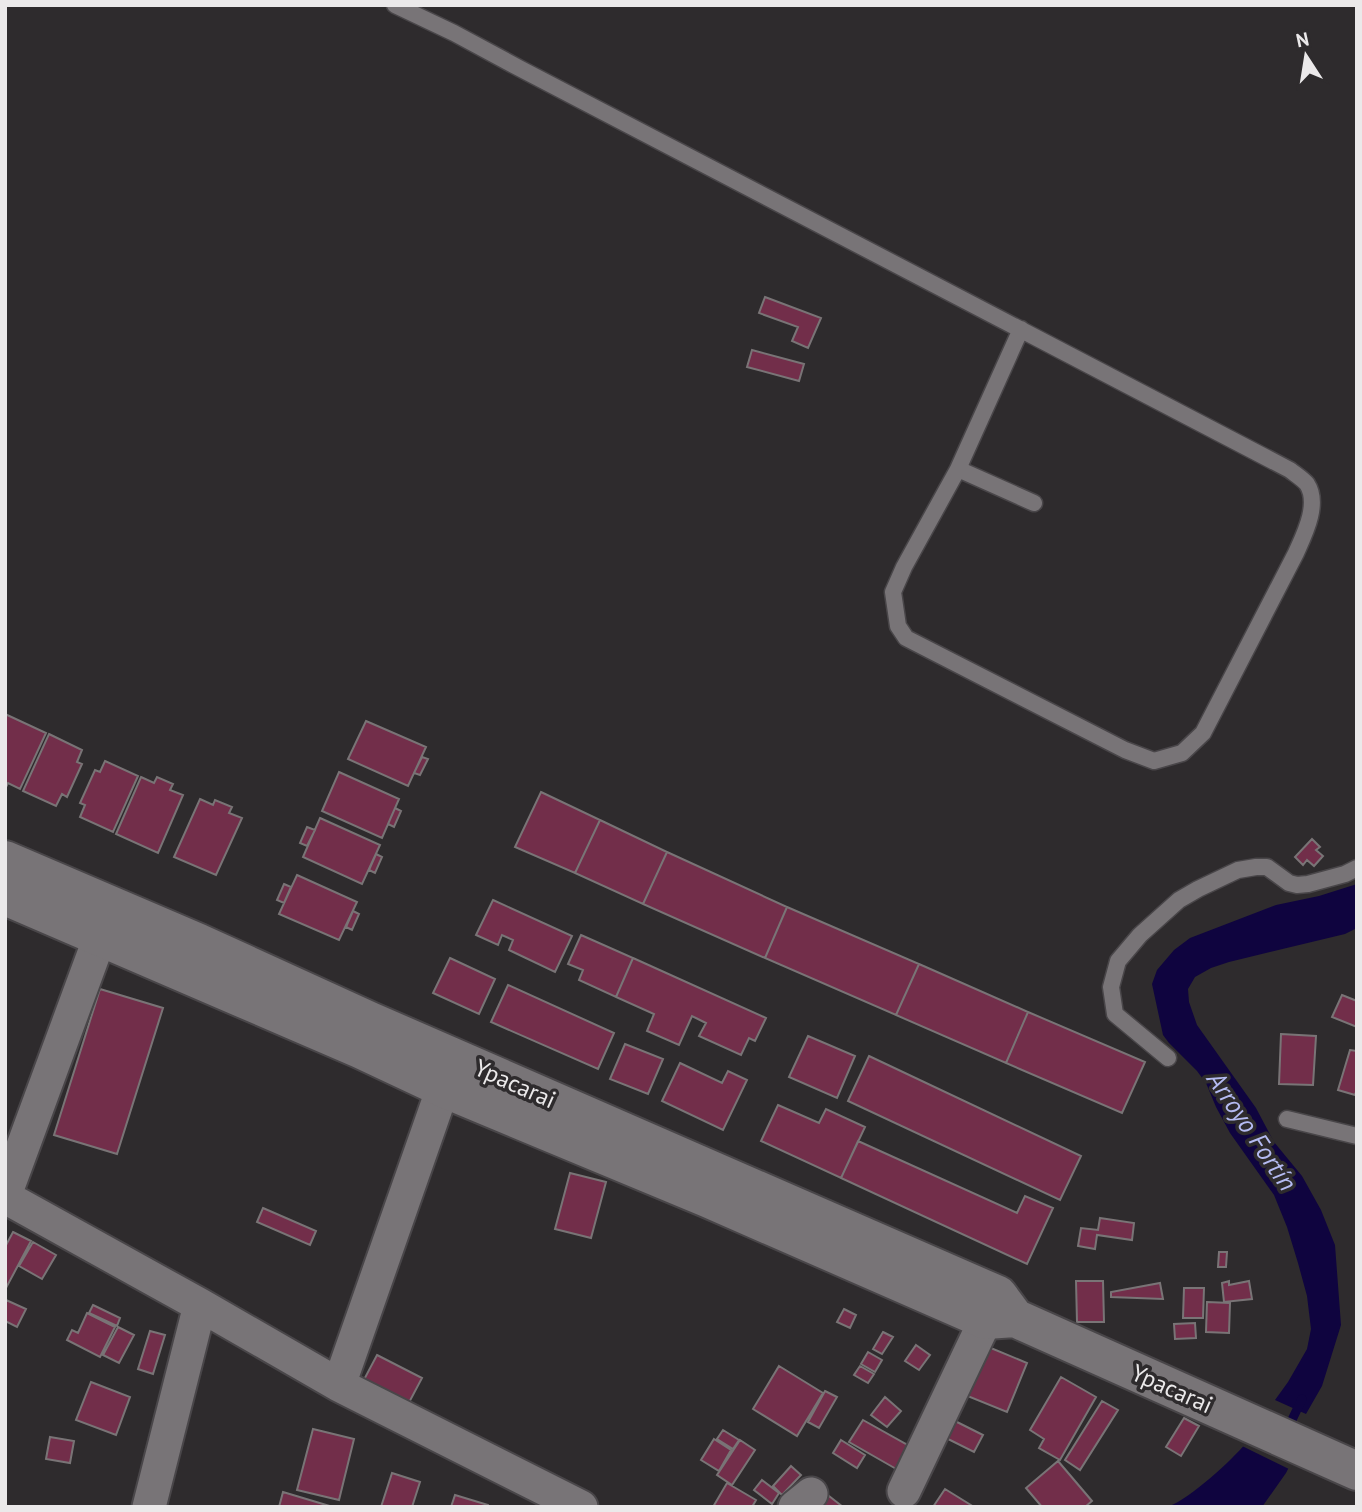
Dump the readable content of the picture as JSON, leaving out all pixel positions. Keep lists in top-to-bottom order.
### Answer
{
  "streets": {
    "street": ["Ypacarai"]
  },
  "water": ["Arroyo Fortín"],
  "north": "top"
}
